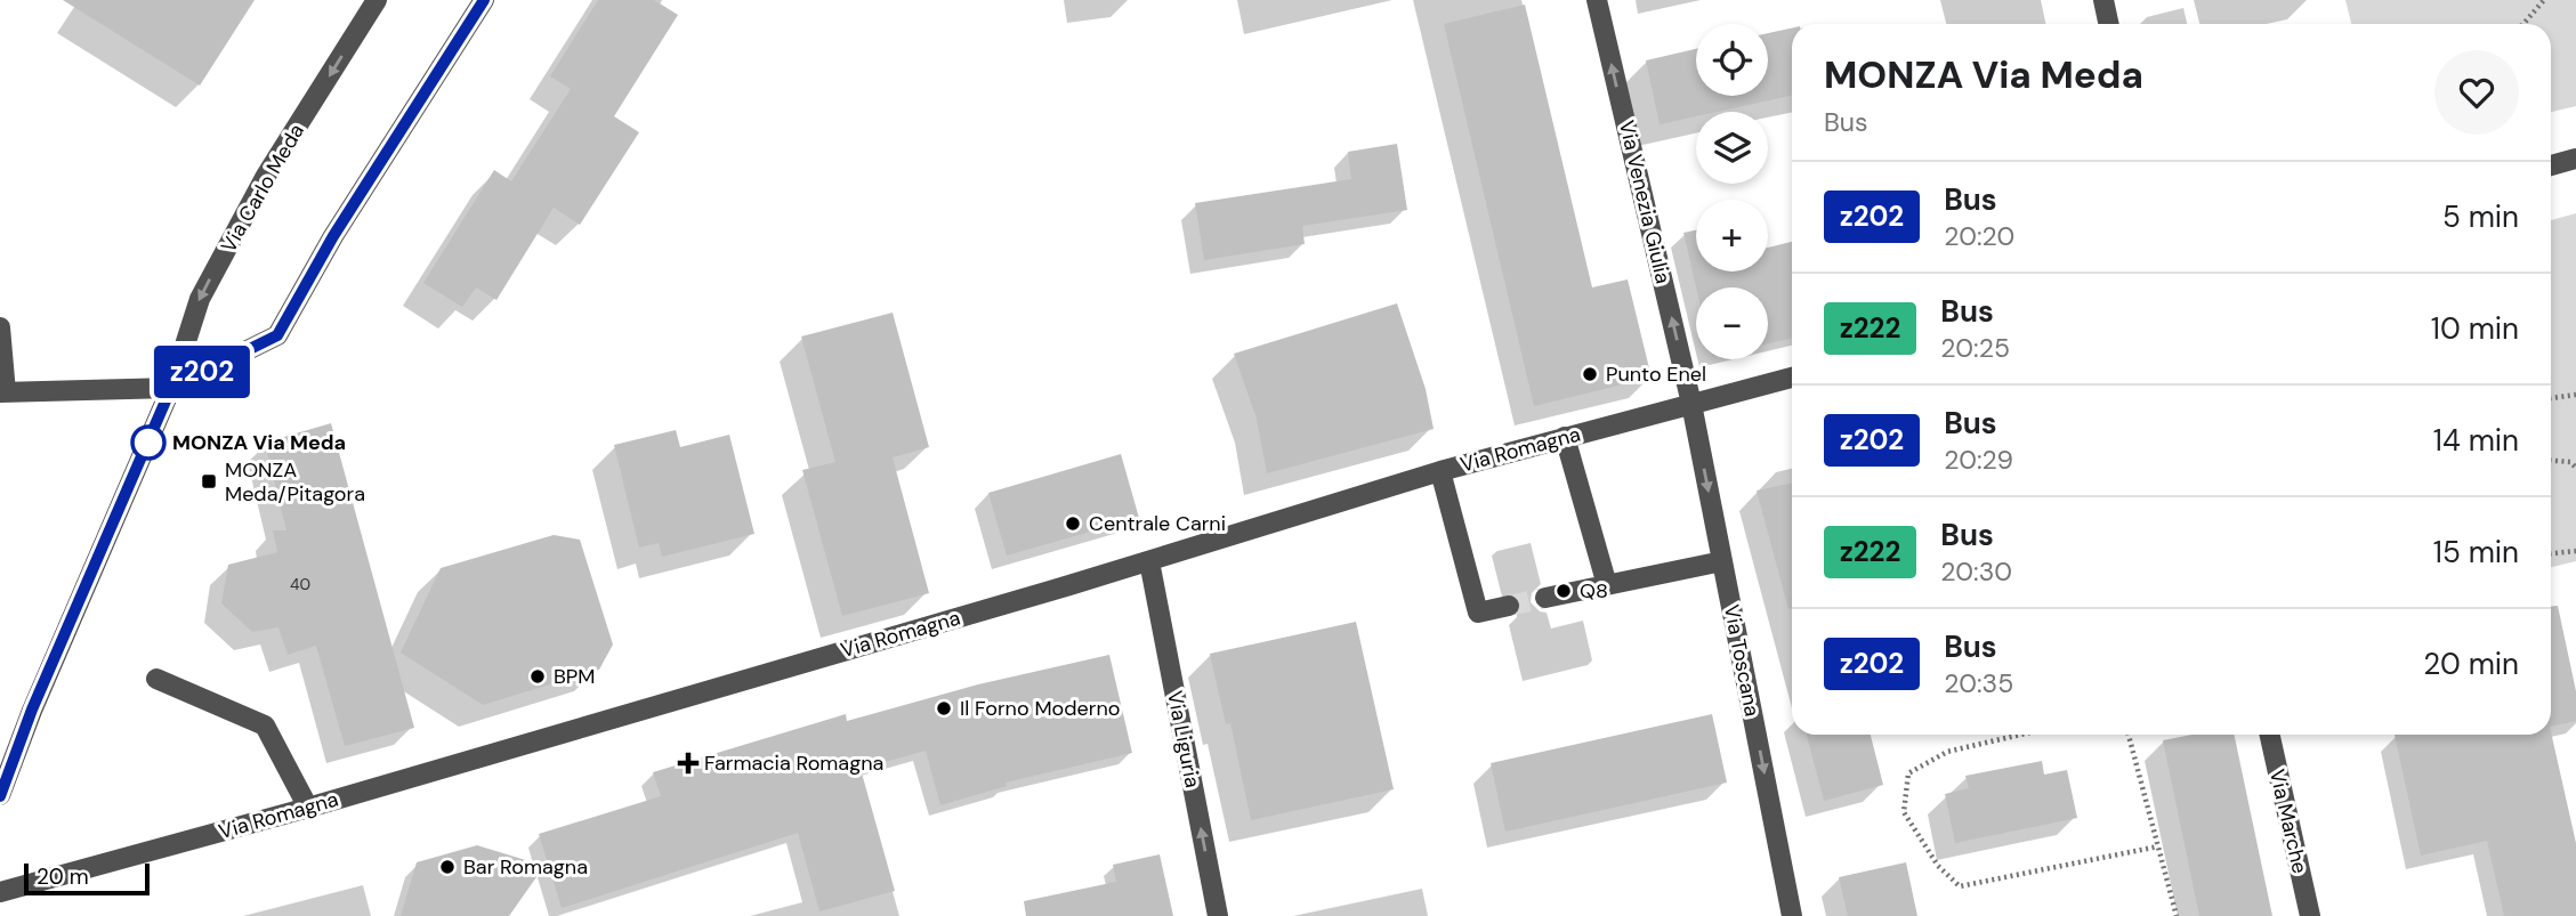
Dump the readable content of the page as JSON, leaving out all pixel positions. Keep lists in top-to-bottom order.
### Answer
{
  "streets": {
    "street": [
      "Via Carlo Meda",
      "Via Venezia Giulia",
      "Via Romagna",
      "Via Toscana",
      "Via Liguria",
      "Via Marche"
    ]
  },
  "crossings": [
    ["Via Venezia Giulia", "Via Romagna"],
    ["Via Venezia Giulia", "Via Toscana"],
    ["Via Romagna", "Via Toscana"],
    ["Via Romagna", "Via Liguria"]
  ],
  "one_way": ["Via Venezia Giulia", "Via Toscana", "Via Liguria"],
  "places": {
    "other": [
      "Punto Enel",
      "MONZA Via Meda",
      "Centrale Carni",
      "Q8",
      "BPM",
      "Il Forno Moderno",
      "Bar Romagna"
    ],
    "transit": ["MONZA Meda/Pitagora"],
    "health": ["Farmacia Romagna"]
  },
  "lines": ["bus line z202"],
  "house_numbers": ["40"],
  "scale_bar": "20 m",
  "page": {
    "on_map": "z202",
    "map_buttons": ["+", "−"],
    "heading": ["MONZA Via Meda", "Bus"],
    "list": [
      {
        "mark": "z202",
        "name": "Bus",
        "note": "20:20",
        "value": "5 min"
      },
      {
        "mark": "z222",
        "name": "Bus",
        "note": "20:25",
        "value": "10 min"
      },
      {
        "mark": "z202",
        "name": "Bus",
        "note": "20:29",
        "value": "14 min"
      },
      {
        "mark": "z222",
        "name": "Bus",
        "note": "20:30",
        "value": "15 min"
      },
      {
        "mark": "z202",
        "name": "Bus",
        "note": "20:35",
        "value": "20 min"
      }
    ],
    "scale": "20 m"
  }
}
